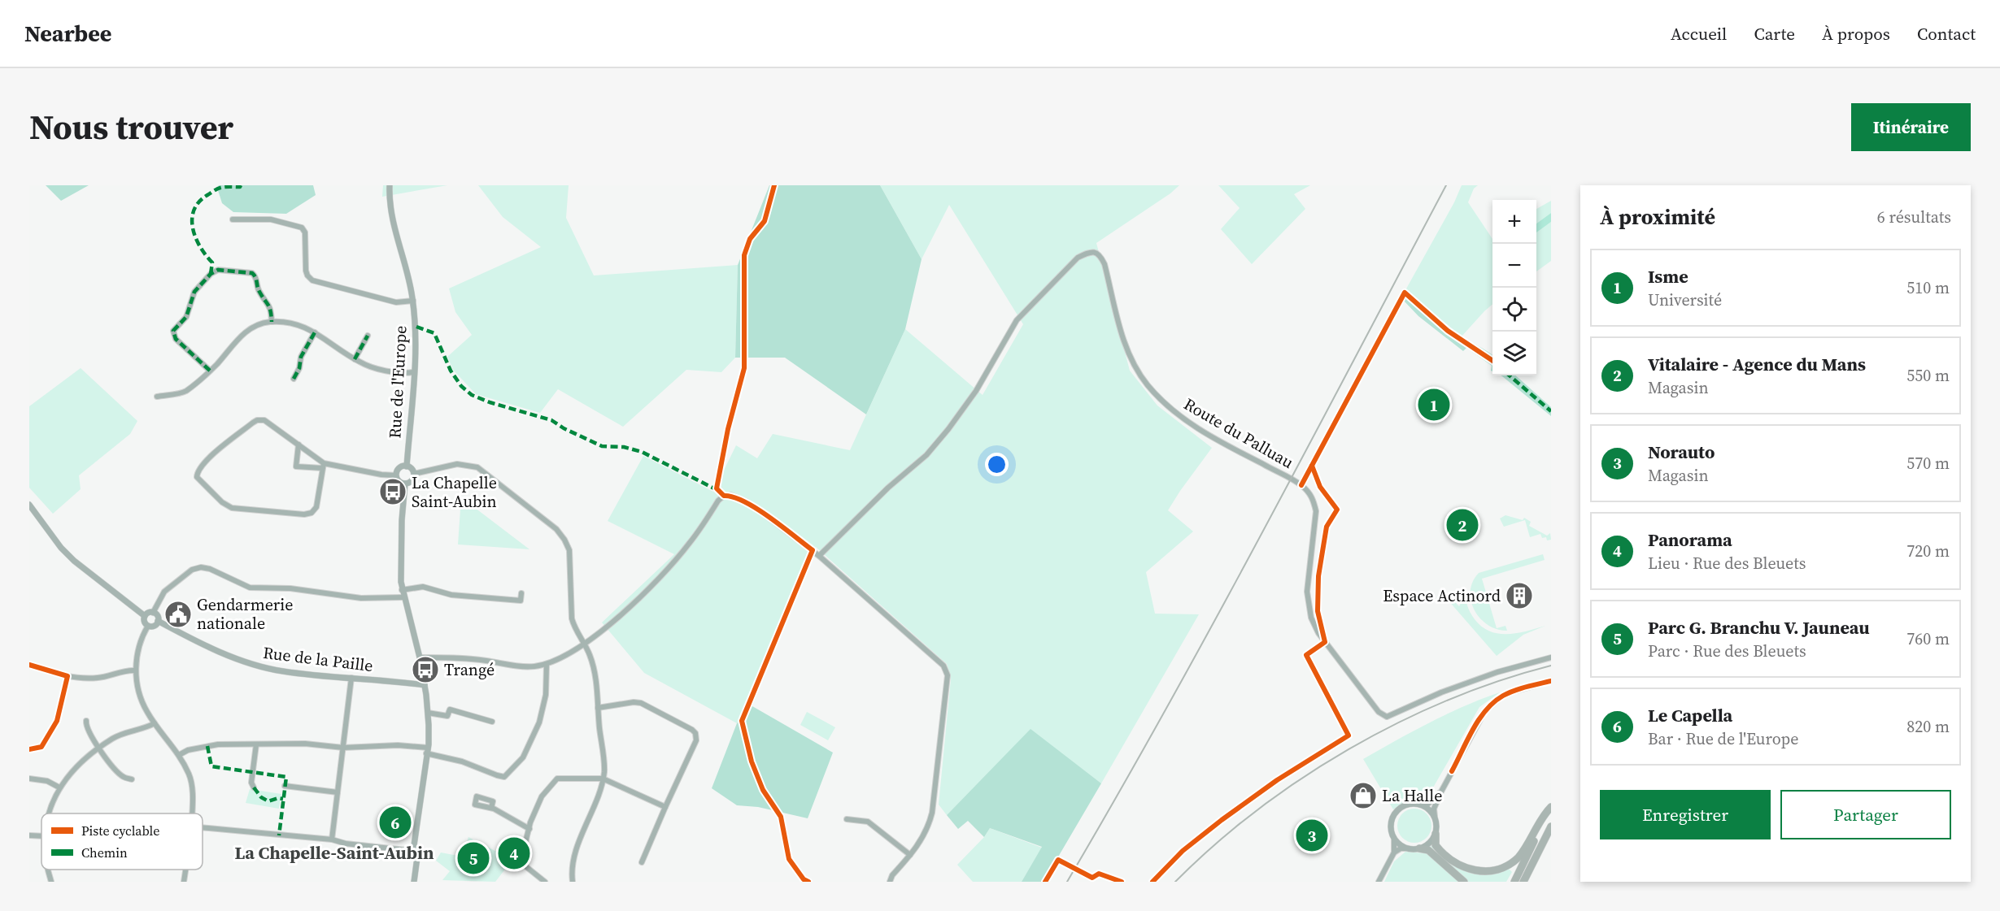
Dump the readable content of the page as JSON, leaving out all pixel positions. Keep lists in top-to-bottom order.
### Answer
{
  "streets": {
    "street": ["Rue de l'Europe", "Route du Palluau", "Rue de la Paille"]
  },
  "districts": ["La Chapelle-Saint-Aubin"],
  "places": {
    "bus stop": ["La Chapelle Saint-Aubin", "Trangé"],
    "building": ["Espace Actinord"],
    "public building": ["Gendarmerie nationale"],
    "shop": ["La Halle"]
  },
  "legend": ["Piste cyclable", "Chemin"],
  "page": {
    "header": "Nearbee",
    "nav": [
      "Accueil",
      "Carte",
      "À propos",
      "Contact"
    ],
    "title": "Nous trouver",
    "buttons": [
      "Itinéraire",
      ["Enregistrer", "Partager"]
    ],
    "heading": ["À proximité", "6 résultats"],
    "map_buttons": ["+", "−"],
    "list": [
      {
        "mark": "1",
        "name": "Isme",
        "note": "Université",
        "value": "510 m"
      },
      {
        "mark": "2",
        "name": "Vitalaire - Agence du Mans",
        "note": "Magasin",
        "value": "550 m"
      },
      {
        "mark": "3",
        "name": "Norauto",
        "note": "Magasin",
        "value": "570 m"
      },
      {
        "mark": "4",
        "name": "Panorama",
        "note": "Lieu · Rue des Bleuets",
        "value": "720 m"
      },
      {
        "mark": "5",
        "name": "Parc G. Branchu V. Jauneau",
        "note": "Parc · Rue des Bleuets",
        "value": "760 m"
      },
      {
        "mark": "6",
        "name": "Le Capella",
        "note": "Bar · Rue de l'Europe",
        "value": "820 m"
      }
    ],
    "pins": [
      "1",
      "2",
      "6",
      "3",
      "4",
      "5"
    ]
  }
}
